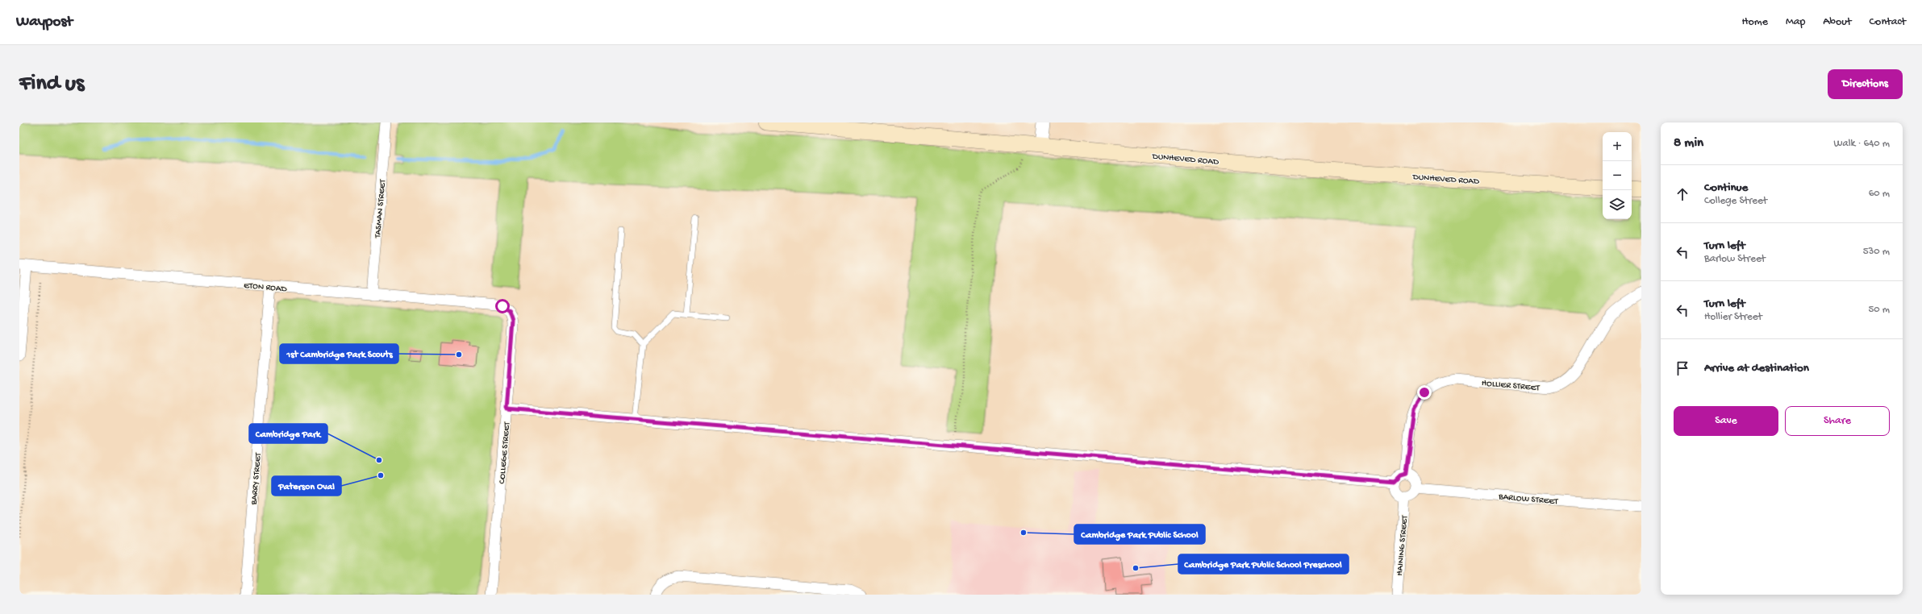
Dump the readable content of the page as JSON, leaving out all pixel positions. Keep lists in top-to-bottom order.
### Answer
{
  "streets": {
    "main road": ["DUNHEVED ROAD"],
    "street": [
      "TASMAN STREET",
      "ETON ROAD",
      "HOLLIER STREET",
      "COLLEGE STREET",
      "BARRY STREET",
      "BARLOW STREET",
      "HAINING STREET"
    ]
  },
  "crossings": [
    ["TASMAN STREET", "ETON ROAD"],
    ["ETON ROAD", "COLLEGE STREET"],
    ["ETON ROAD", "BARRY STREET"],
    ["HOLLIER STREET", "BARLOW STREET"],
    ["HOLLIER STREET", "HAINING STREET"],
    ["BARLOW STREET", "HAINING STREET"]
  ],
  "places": [
    "1st Cambridge Park Scouts",
    "Cambridge Park",
    "Paterson Oval",
    "Cambridge Park Public School",
    "Cambridge Park Public School Preschool"
  ],
  "page": {
    "header": "Waypost",
    "nav": [
      "Home",
      "Map",
      "About",
      "Contact"
    ],
    "buttons": [
      "Directions",
      ["Save", "Share"]
    ],
    "title": "Find us",
    "heading": ["8 min", "Walk · 640 m"],
    "map_buttons": ["+", "−"],
    "list": [
      ["Continue", "College Street", "60 m"],
      ["Turn left", "Barlow Street", "530 m"],
      ["Turn left", "Hollier Street", "50 m"],
      "Arrive at destination"
    ]
  }
}
